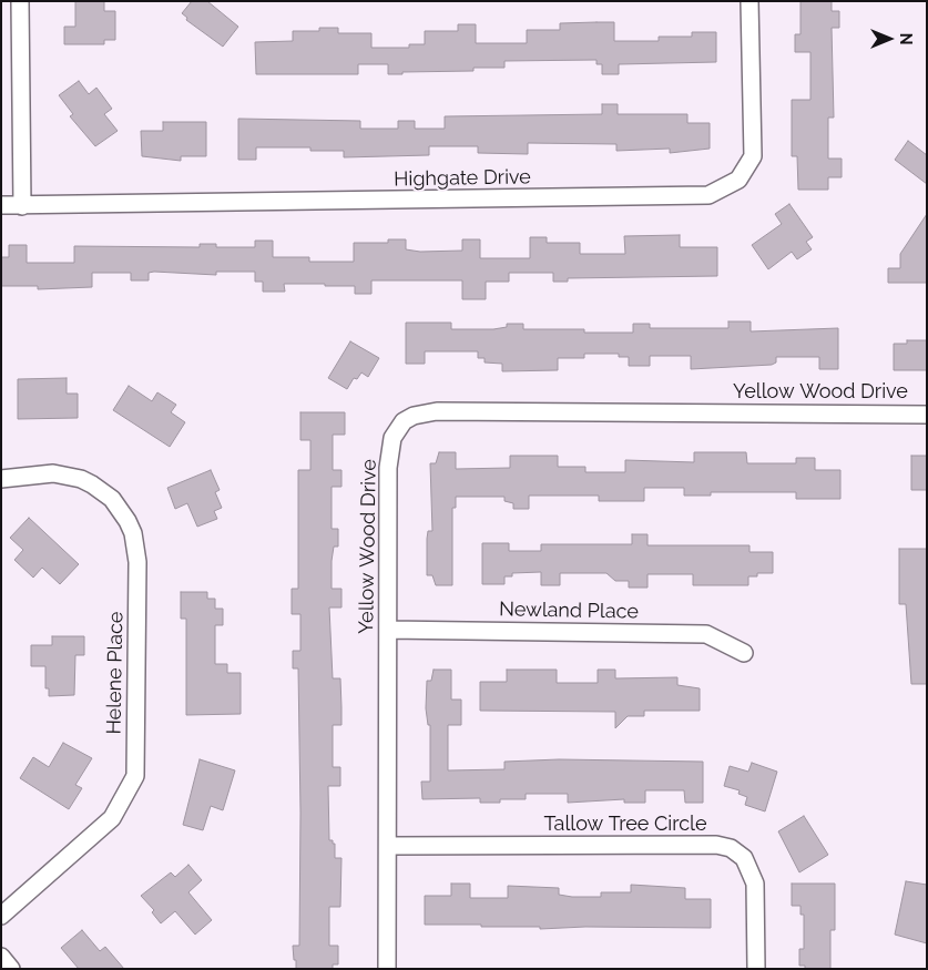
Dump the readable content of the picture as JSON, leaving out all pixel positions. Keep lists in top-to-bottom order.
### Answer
{
  "streets": {
    "street": [
      "Highgate Drive",
      "Yellow Wood Drive",
      "Newland Place",
      "Helene Place",
      "Tallow Tree Circle"
    ]
  },
  "crossings": [
    ["Yellow Wood Drive", "Newland Place"],
    ["Yellow Wood Drive", "Tallow Tree Circle"]
  ],
  "north": "right"
}
